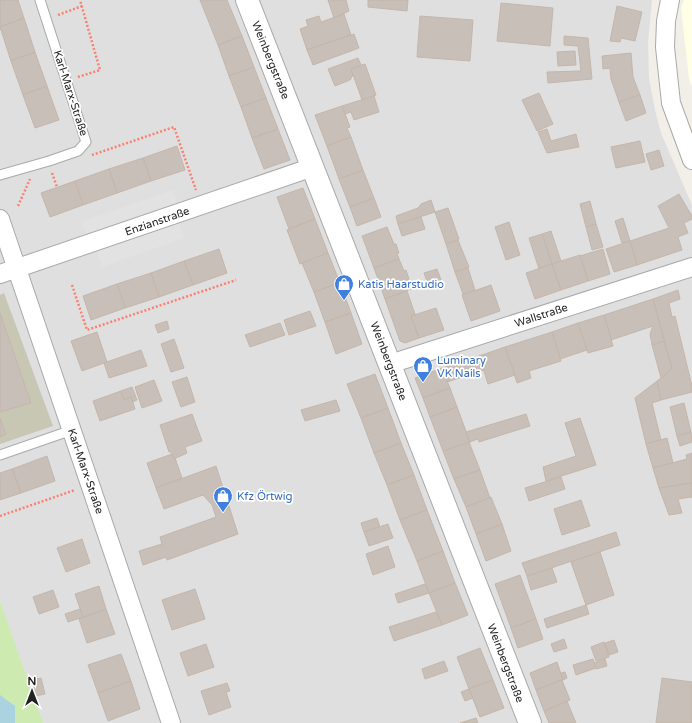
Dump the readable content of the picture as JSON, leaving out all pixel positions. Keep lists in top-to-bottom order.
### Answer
{
  "streets": {
    "street": [
      "Weinbergstraße",
      "Karl-Marx-Straße",
      "Enzianstraße",
      "Wallstraße"
    ]
  },
  "crossings": [
    ["Weinbergstraße", "Enzianstraße"],
    ["Weinbergstraße", "Wallstraße"],
    ["Karl-Marx-Straße", "Enzianstraße"]
  ],
  "places": {
    "shop": ["Katis Haarstudio", "Luminary VK Nails", "Kfz Örtwig"]
  },
  "north": "top"
}
